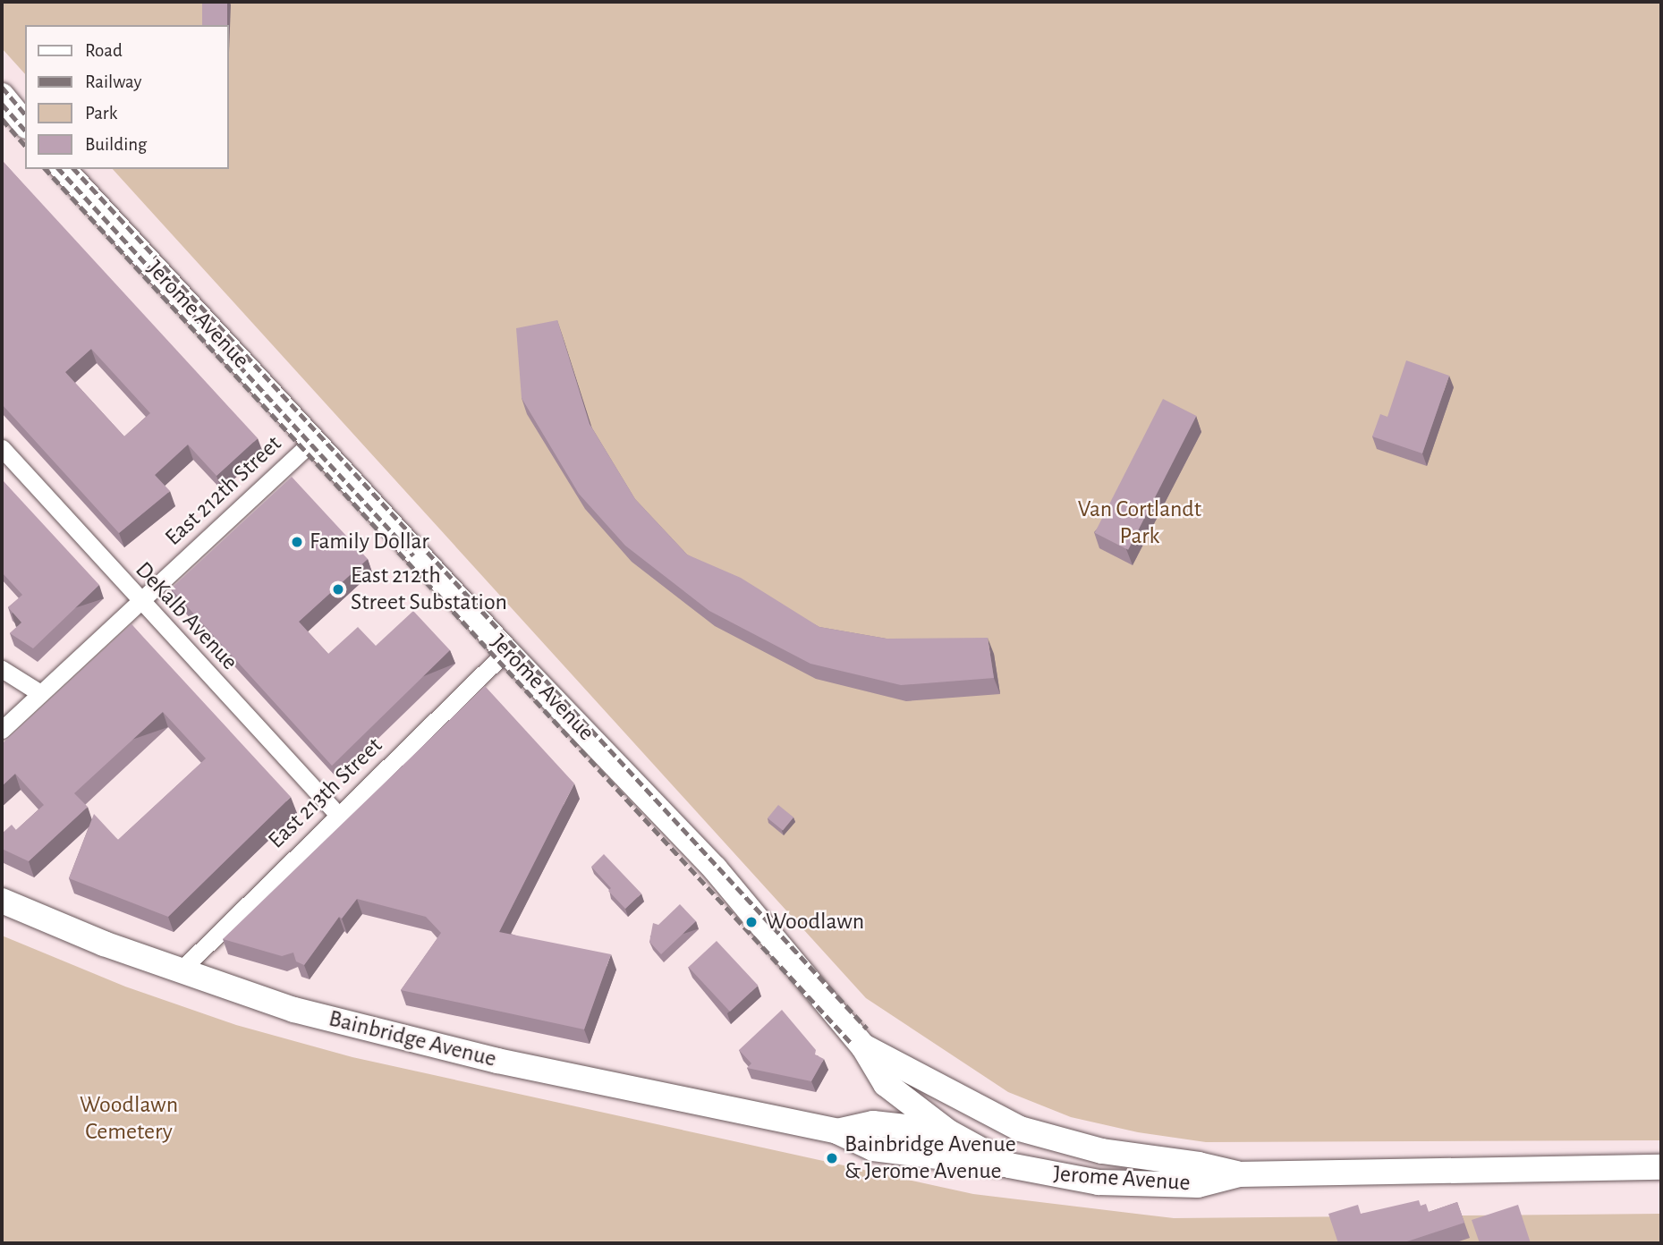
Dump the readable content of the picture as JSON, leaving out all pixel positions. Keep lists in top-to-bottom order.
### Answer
{
  "streets": {
    "main road": ["Jerome Avenue", "Bainbridge Avenue"],
    "street": ["East 212th Street", "DeKalb Avenue", "East 213th Street"]
  },
  "crossings": [
    ["Jerome Avenue", "East 212th Street"],
    ["Jerome Avenue", "East 213th Street"],
    ["Jerome Avenue", "Bainbridge Avenue"],
    ["East 212th Street", "DeKalb Avenue"],
    ["DeKalb Avenue", "East 213th Street"],
    ["East 213th Street", "Bainbridge Avenue"]
  ],
  "parks": ["Van Cortlandt Park", "Woodlawn Cemetery"],
  "places": [
    "Family Dollar",
    "East 212th Street Substation",
    "Woodlawn",
    "Bainbridge Avenue & Jerome Avenue"
  ],
  "legend": [
    "Road",
    "Railway",
    "Park",
    "Building"
  ]
}
